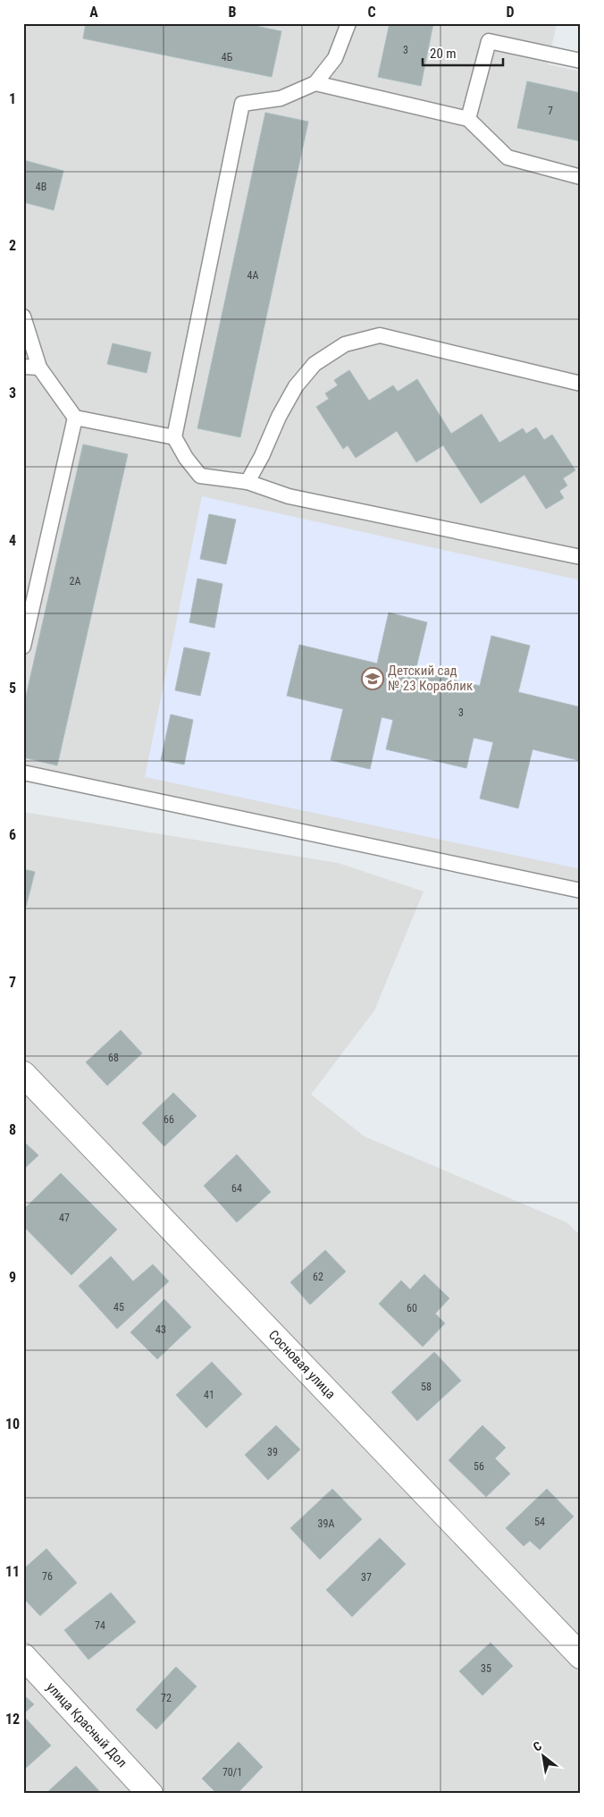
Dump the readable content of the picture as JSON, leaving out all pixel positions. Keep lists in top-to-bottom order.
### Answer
{
  "streets": {
    "street": ["Сосновая улица", "улица Красный Дол"]
  },
  "places": {
    "school or university": ["Детский сад № 23 Кораблик"]
  },
  "house_numbers": [
    "3",
    "4Б",
    "7",
    "4В",
    "4А",
    "2А",
    "3",
    "68",
    "66",
    "64",
    "47",
    "62",
    "45",
    "60",
    "43",
    "58",
    "41",
    "39",
    "56",
    "54",
    "39А",
    "76",
    "37",
    "74",
    "35",
    "72",
    "70/1"
  ],
  "scale_bar": "20 m",
  "north": "top left",
  "grid": {
    "columns": [
      "A",
      "B",
      "C",
      "D"
    ],
    "rows": [
      "1",
      "2",
      "3",
      "4",
      "5",
      "6",
      "7",
      "8",
      "9",
      "10",
      "11",
      "12"
    ]
  }
}
